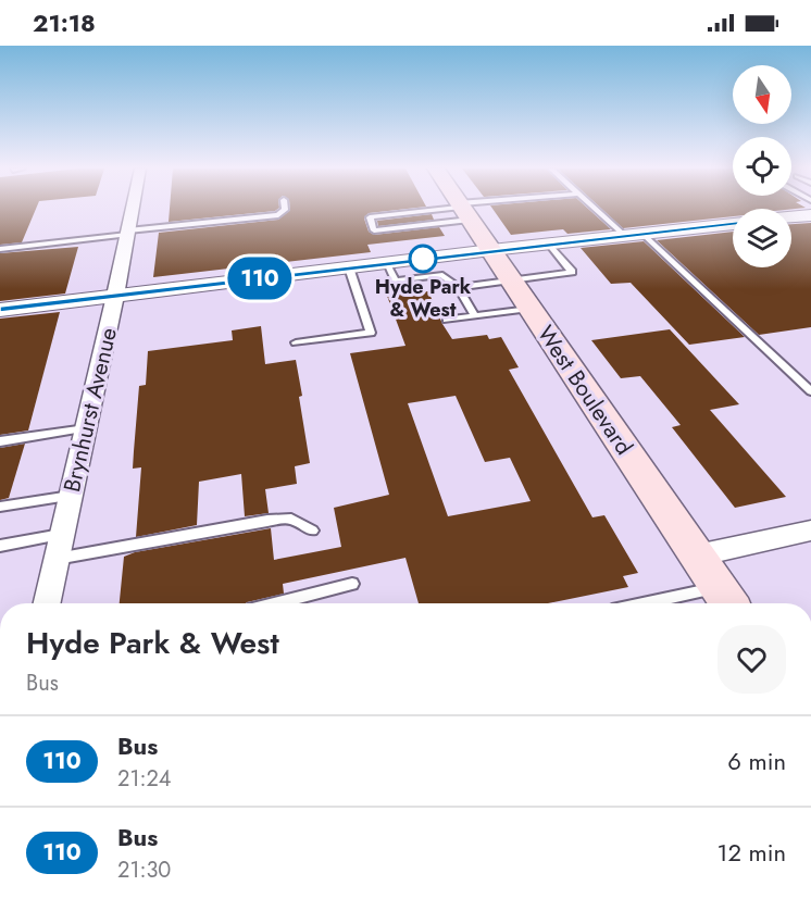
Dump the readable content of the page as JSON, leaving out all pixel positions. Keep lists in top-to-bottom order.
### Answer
{
  "streets": {
    "main road": ["West Boulevard"],
    "street": ["Brynhurst Avenue"]
  },
  "places": ["Hyde Park & West"],
  "lines": ["bus line 110"],
  "north": "bottom",
  "page": {
    "status": "21:18",
    "on_map": "110",
    "heading": ["Hyde Park & West", "Bus"],
    "list": [
      {
        "mark": "110",
        "name": "Bus",
        "note": "21:24",
        "value": "6 min"
      },
      {
        "mark": "110",
        "name": "Bus",
        "note": "21:30",
        "value": "12 min"
      }
    ]
  }
}
